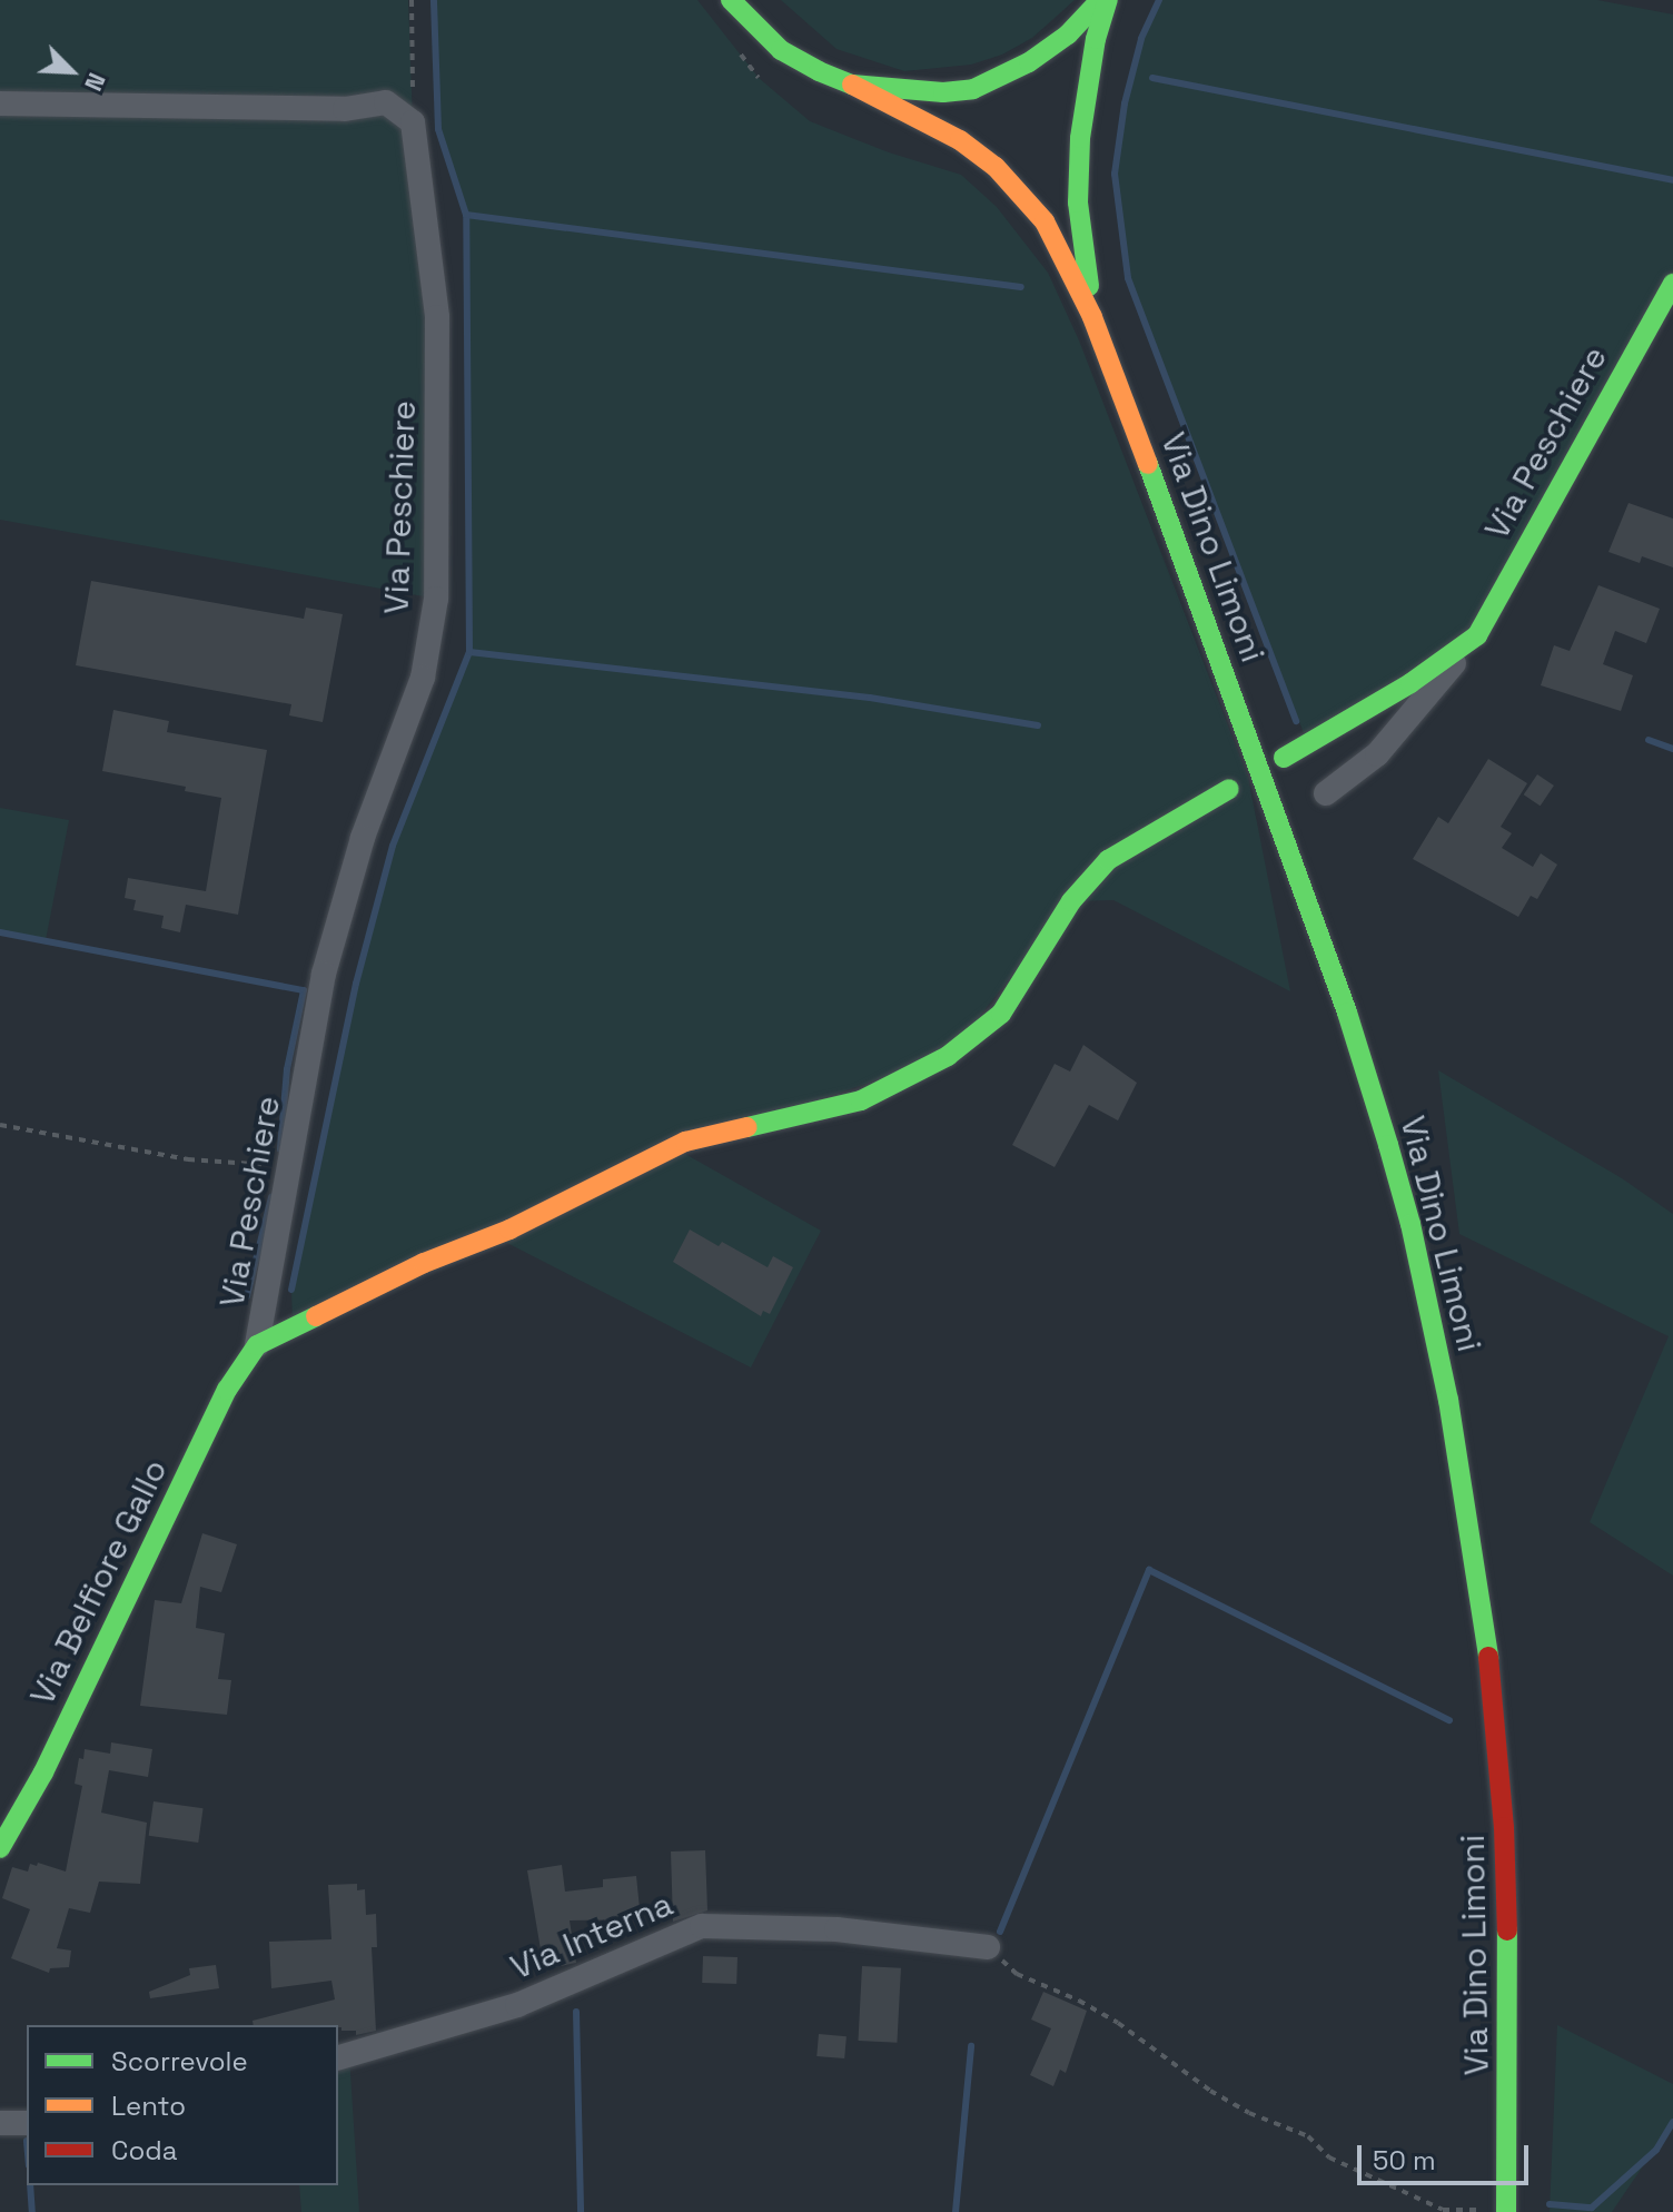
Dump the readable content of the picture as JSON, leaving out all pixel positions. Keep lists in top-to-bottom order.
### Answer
{
  "streets": {
    "main road": ["Via Peschiere", "Via Dino Limoni", "Via Belfiore Gallo"],
    "street": ["Via Interna"]
  },
  "crossings": [
    ["Via Peschiere", "Via Belfiore Gallo"]
  ],
  "legend": ["Scorrevole", "Lento", "Coda"],
  "scale_bar": "50 m",
  "north": "bottom right"
}
